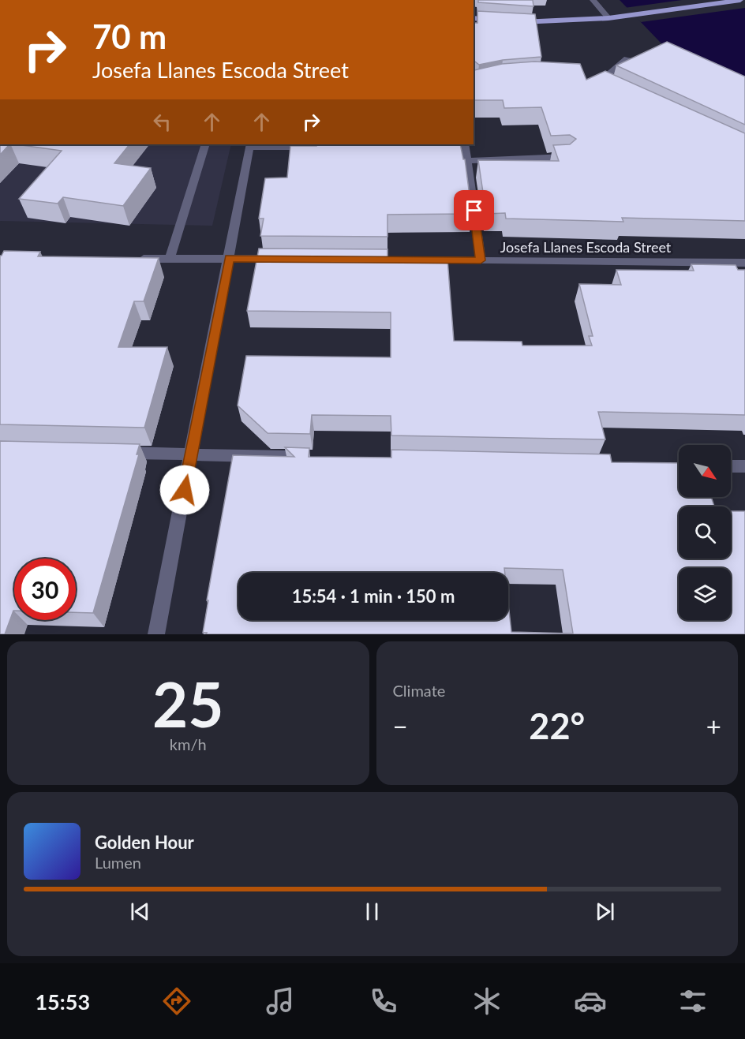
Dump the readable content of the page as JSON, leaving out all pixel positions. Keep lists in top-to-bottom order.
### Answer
{
  "streets": {
    "street": ["Josefa Llanes Escoda Street"]
  },
  "north": "bottom right",
  "page": {
    "turn": ["70 m", "Josefa Llanes Escoda Street"],
    "limit": "30",
    "trip": "15:54 · 1 min · 150 m",
    "tile": [
      ["25", "km/h"],
      "Climate"
    ],
    "heat": ["−", "22°", "+"],
    "song": ["Golden Hour", "Lumen"],
    "tabs": "15:53"
  }
}
